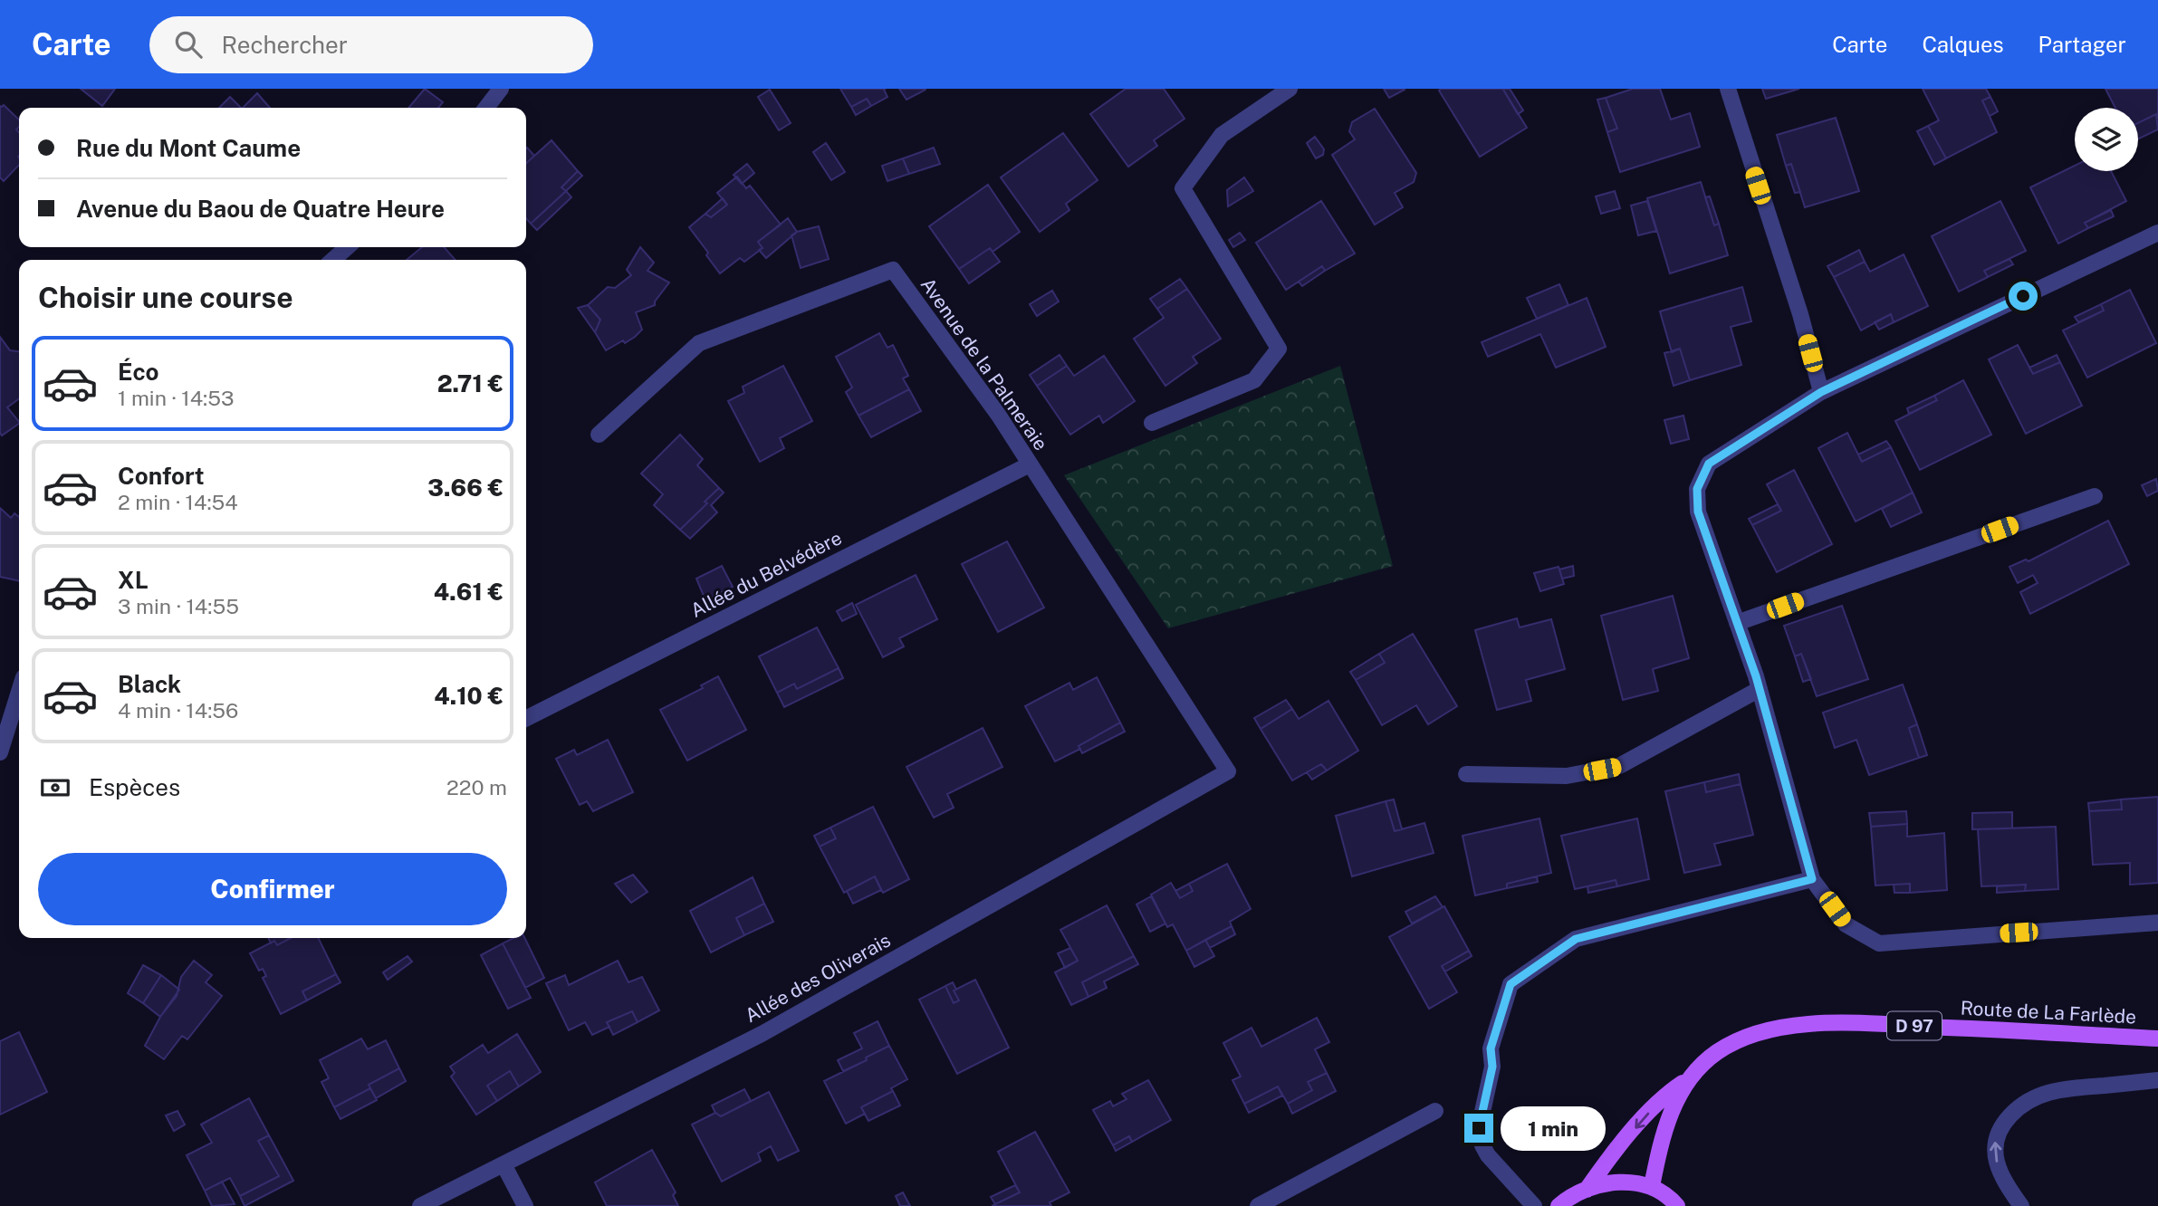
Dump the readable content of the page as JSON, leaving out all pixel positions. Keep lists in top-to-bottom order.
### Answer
{
  "streets": {
    "main road": ["Route de La Farlède", "D 97"],
    "street": ["Avenue de la Palmeraie", "Allée du Belvédère", "Allée des Oliverais"]
  },
  "crossings": [
    ["Avenue de la Palmeraie", "Allée du Belvédère"],
    ["Avenue de la Palmeraie", "Allée des Oliverais"]
  ],
  "page": {
    "header": "Carte",
    "search": "Rechercher",
    "nav": ["Carte", "Calques", "Partager"],
    "banner": ["Rue du Mont Caume", "Avenue du Baou de Quatre Heure"],
    "heading": "Choisir une course",
    "list": [
      {
        "name": "Éco",
        "note": "1 min · 14:53",
        "value": "2.71 €"
      },
      {
        "name": "Confort",
        "note": "2 min · 14:54",
        "value": "3.66 €"
      },
      {
        "name": "XL",
        "note": "3 min · 14:55",
        "value": "4.61 €"
      },
      {
        "name": "Black",
        "note": "4 min · 14:56",
        "value": "4.10 €"
      }
    ],
    "pay": ["Espèces", "220 m"],
    "buttons": "Confirmer",
    "bubble": "1 min"
  }
}
